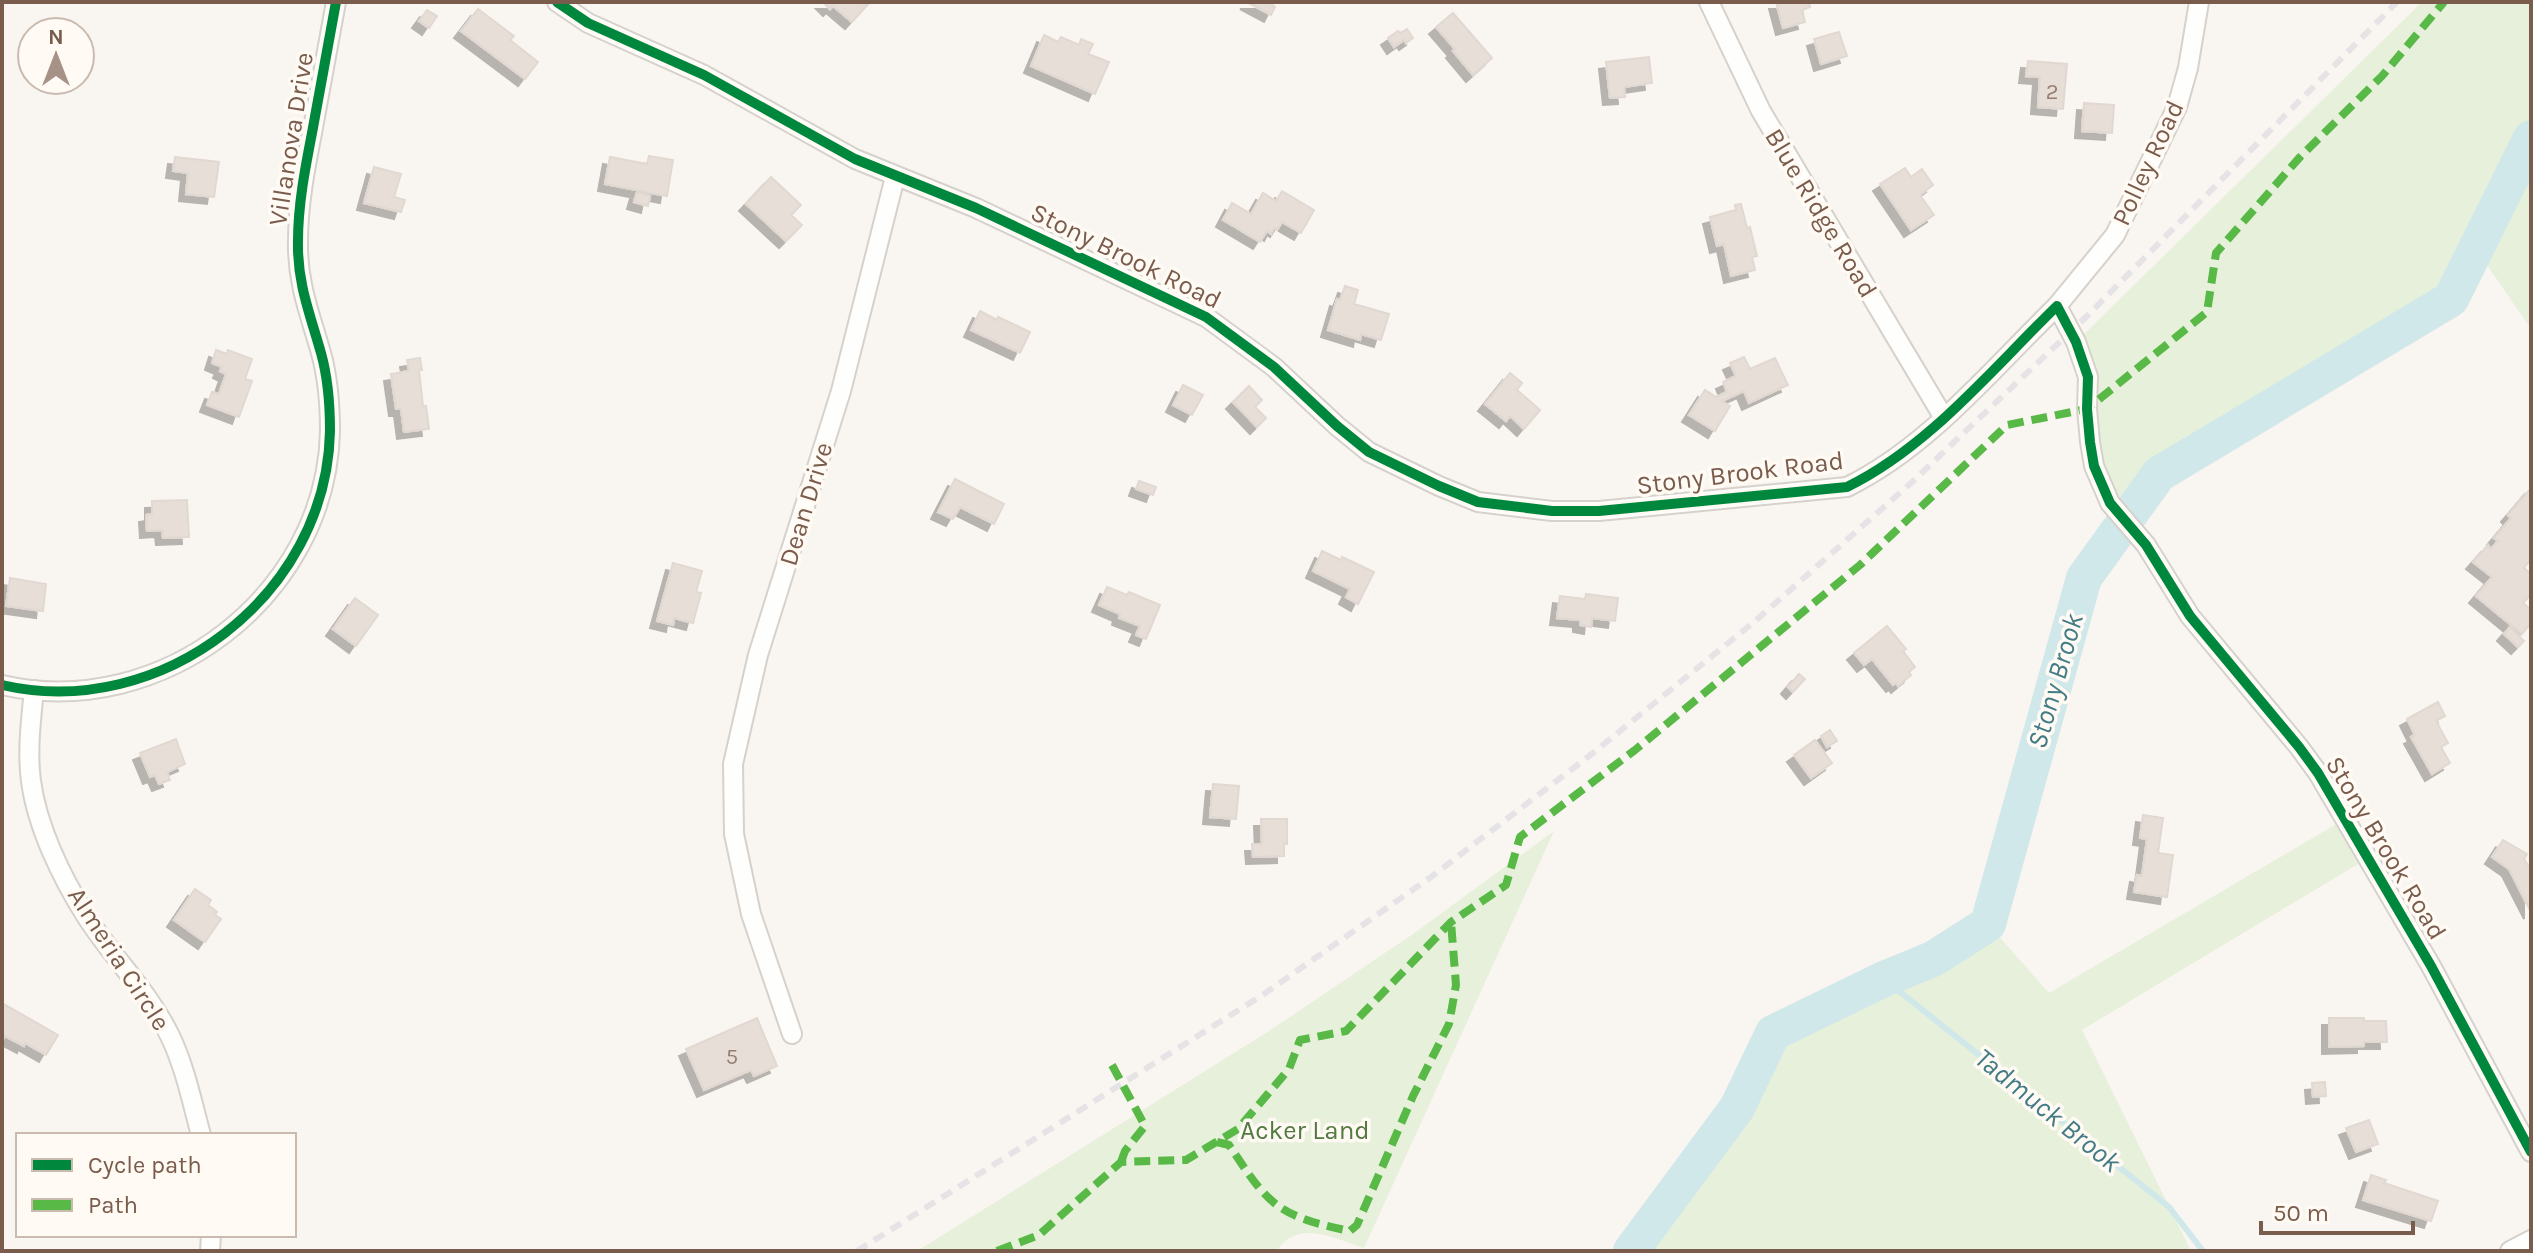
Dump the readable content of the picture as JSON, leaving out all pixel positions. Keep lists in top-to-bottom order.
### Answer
{
  "streets": {
    "street": [
      "Villanova Drive",
      "Polley Road",
      "Blue Ridge Road",
      "Stony Brook Road",
      "Dean Drive",
      "Almeria Circle"
    ]
  },
  "crossings": [
    ["Villanova Drive", "Almeria Circle"],
    ["Polley Road", "Stony Brook Road"],
    ["Blue Ridge Road", "Stony Brook Road"],
    ["Stony Brook Road", "Dean Drive"]
  ],
  "water": ["Stony Brook", "Tadmuck Brook"],
  "parks": ["Acker Land"],
  "house_numbers": ["2", "5"],
  "legend": ["Cycle path", "Path"],
  "scale_bar": "50 m",
  "north": "top"
}
